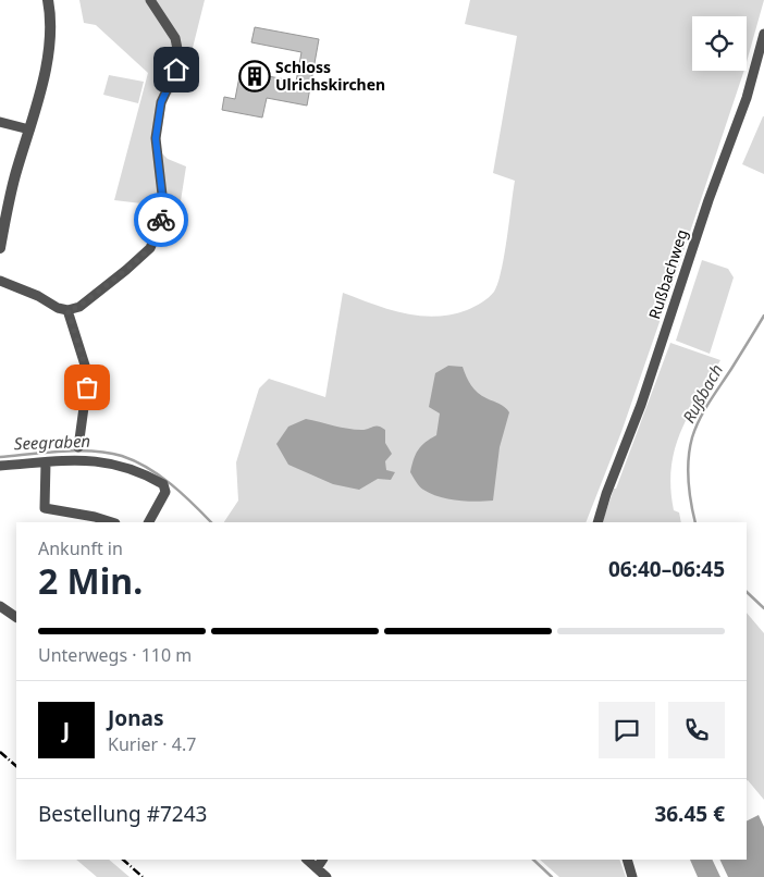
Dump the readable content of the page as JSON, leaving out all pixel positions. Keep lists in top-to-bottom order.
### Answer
{
  "streets": {
    "street": ["Rußbachweg"]
  },
  "water": ["Rußbach", "Seegraben"],
  "places": {
    "building": ["Schloss Ulrichskirchen"]
  },
  "page": {
    "heading": ["2 Min.", "Ankunft in", "06:40–06:45"],
    "panel": [
      "Jonas",
      "Kurier · 4.7",
      "Bestellung #7243",
      "36.45 €"
    ],
    "bar": "Unterwegs · 110 m",
    "round": "J"
  }
}
